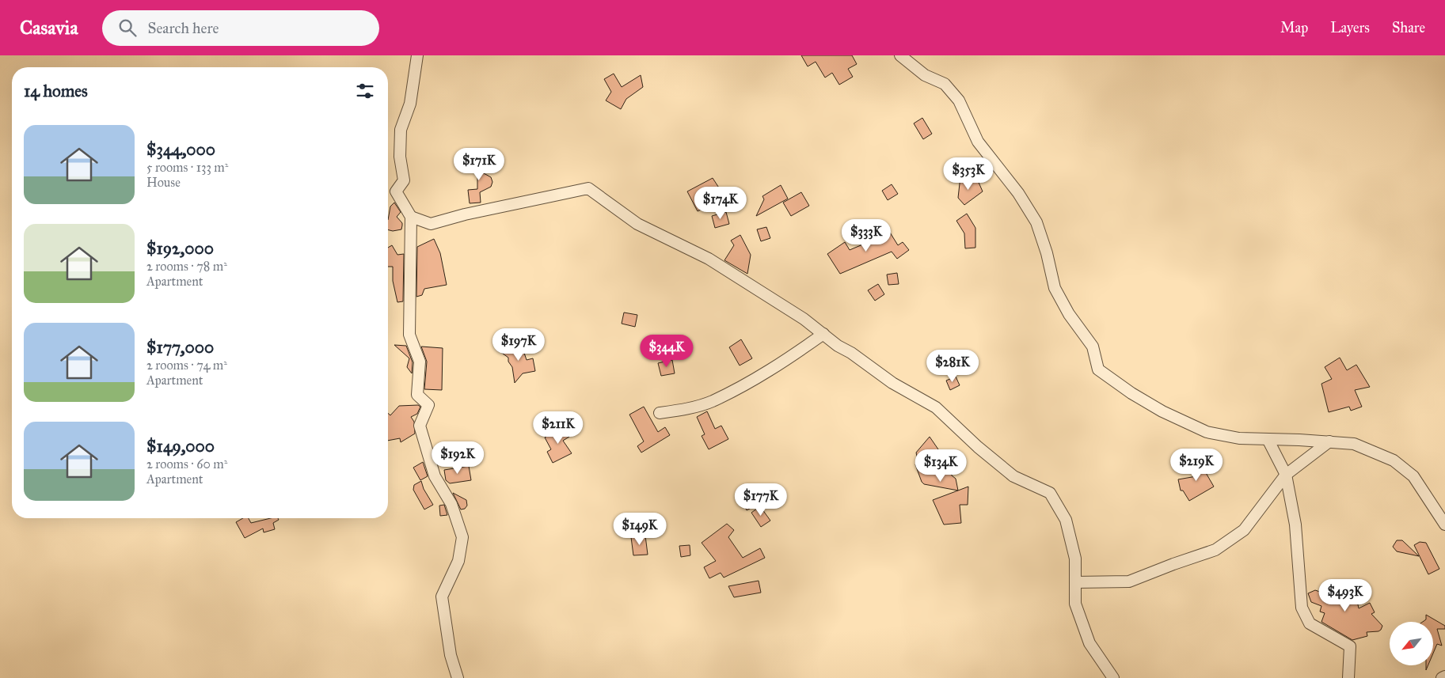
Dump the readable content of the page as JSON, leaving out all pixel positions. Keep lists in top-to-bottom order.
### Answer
{
  "north": "bottom left",
  "page": {
    "header": "Casavia",
    "search": "Search here",
    "nav": ["Map", "Layers", "Share"],
    "heading": "14 homes",
    "list": [
      {
        "name": "$344,000",
        "note": "5 rooms · 133 m² · House"
      },
      {
        "name": "$192,000",
        "note": "2 rooms · 78 m² · Apartment"
      },
      {
        "name": "$177,000",
        "note": "2 rooms · 74 m² · Apartment"
      },
      {
        "name": "$149,000",
        "note": "2 rooms · 60 m² · Apartment"
      }
    ],
    "price": [
      "$171K",
      "$353K",
      "$174K",
      "$333K",
      "$197K",
      "$344K",
      "$281K",
      "$211K",
      "$192K",
      "$219K",
      "$134K",
      "$177K",
      "$149K",
      "$493K"
    ]
  }
}
